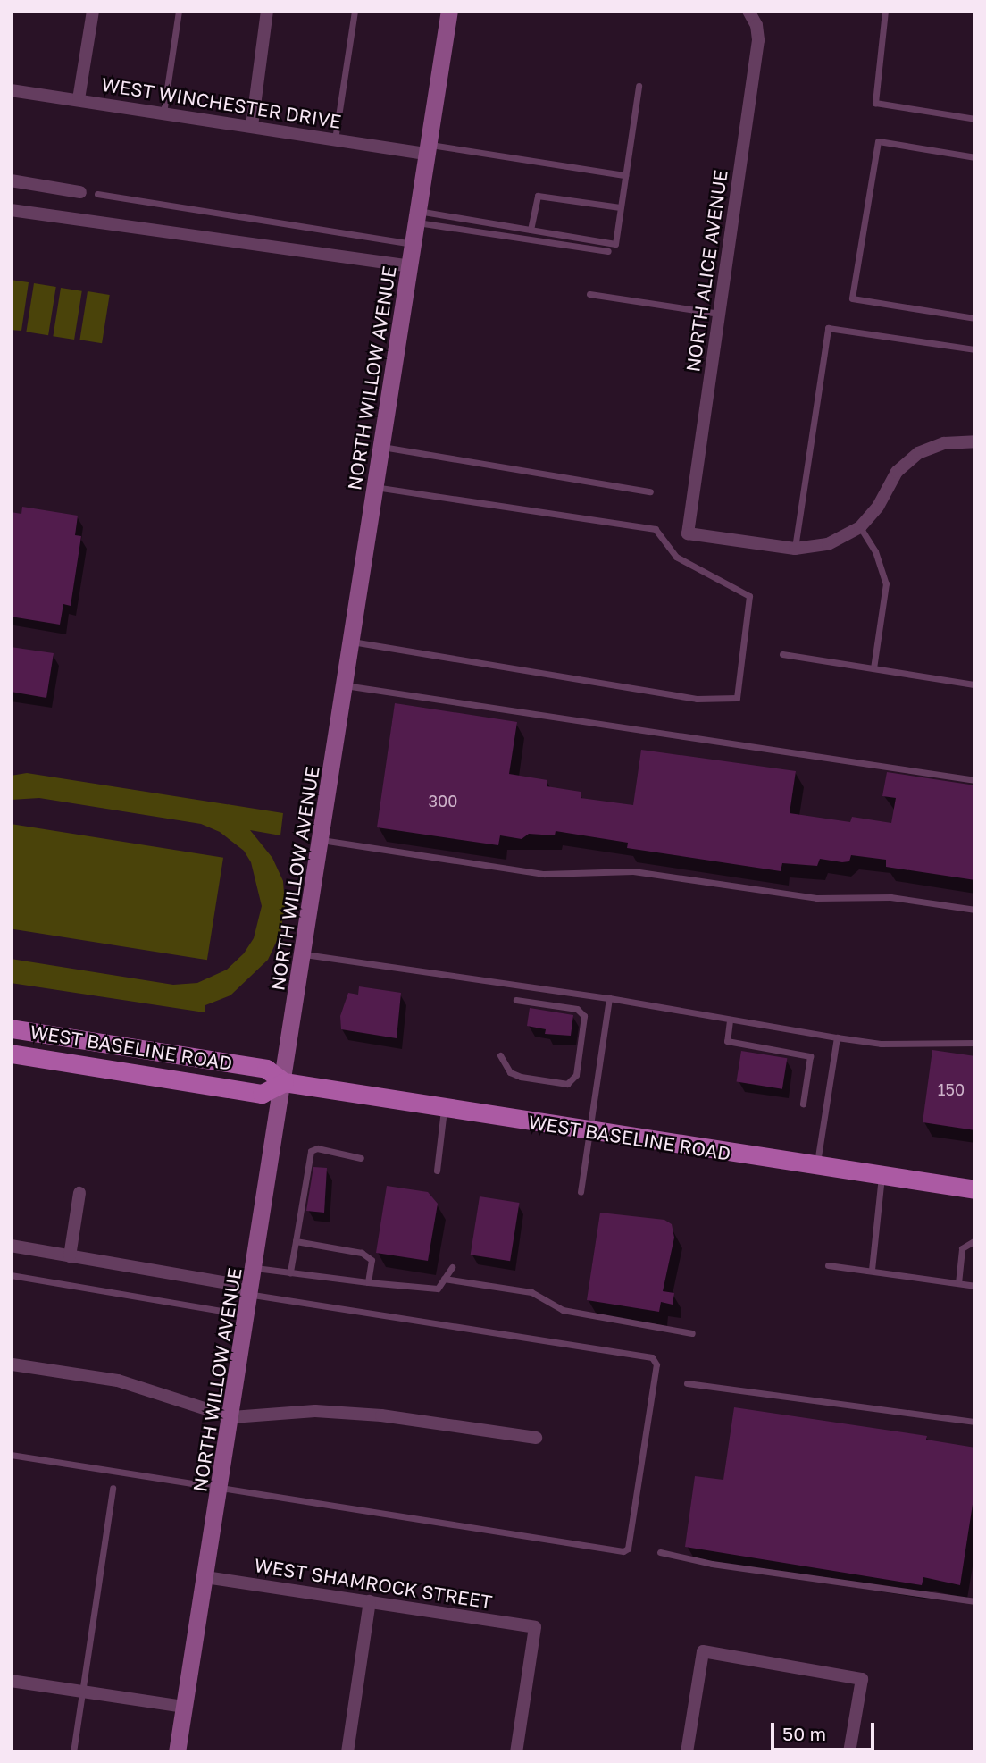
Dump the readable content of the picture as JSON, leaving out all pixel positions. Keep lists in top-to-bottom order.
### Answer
{
  "streets": {
    "main road": ["WEST BASELINE ROAD"],
    "street": [
      "WEST WINCHESTER DRIVE",
      "NORTH ALICE AVENUE",
      "NORTH WILLOW AVENUE",
      "WEST SHAMROCK STREET"
    ]
  },
  "crossings": [
    ["WEST WINCHESTER DRIVE", "NORTH WILLOW AVENUE"],
    ["NORTH WILLOW AVENUE", "WEST BASELINE ROAD"],
    ["NORTH WILLOW AVENUE", "WEST SHAMROCK STREET"]
  ],
  "house_numbers": ["300", "150"],
  "scale_bar": "50 m"
}
